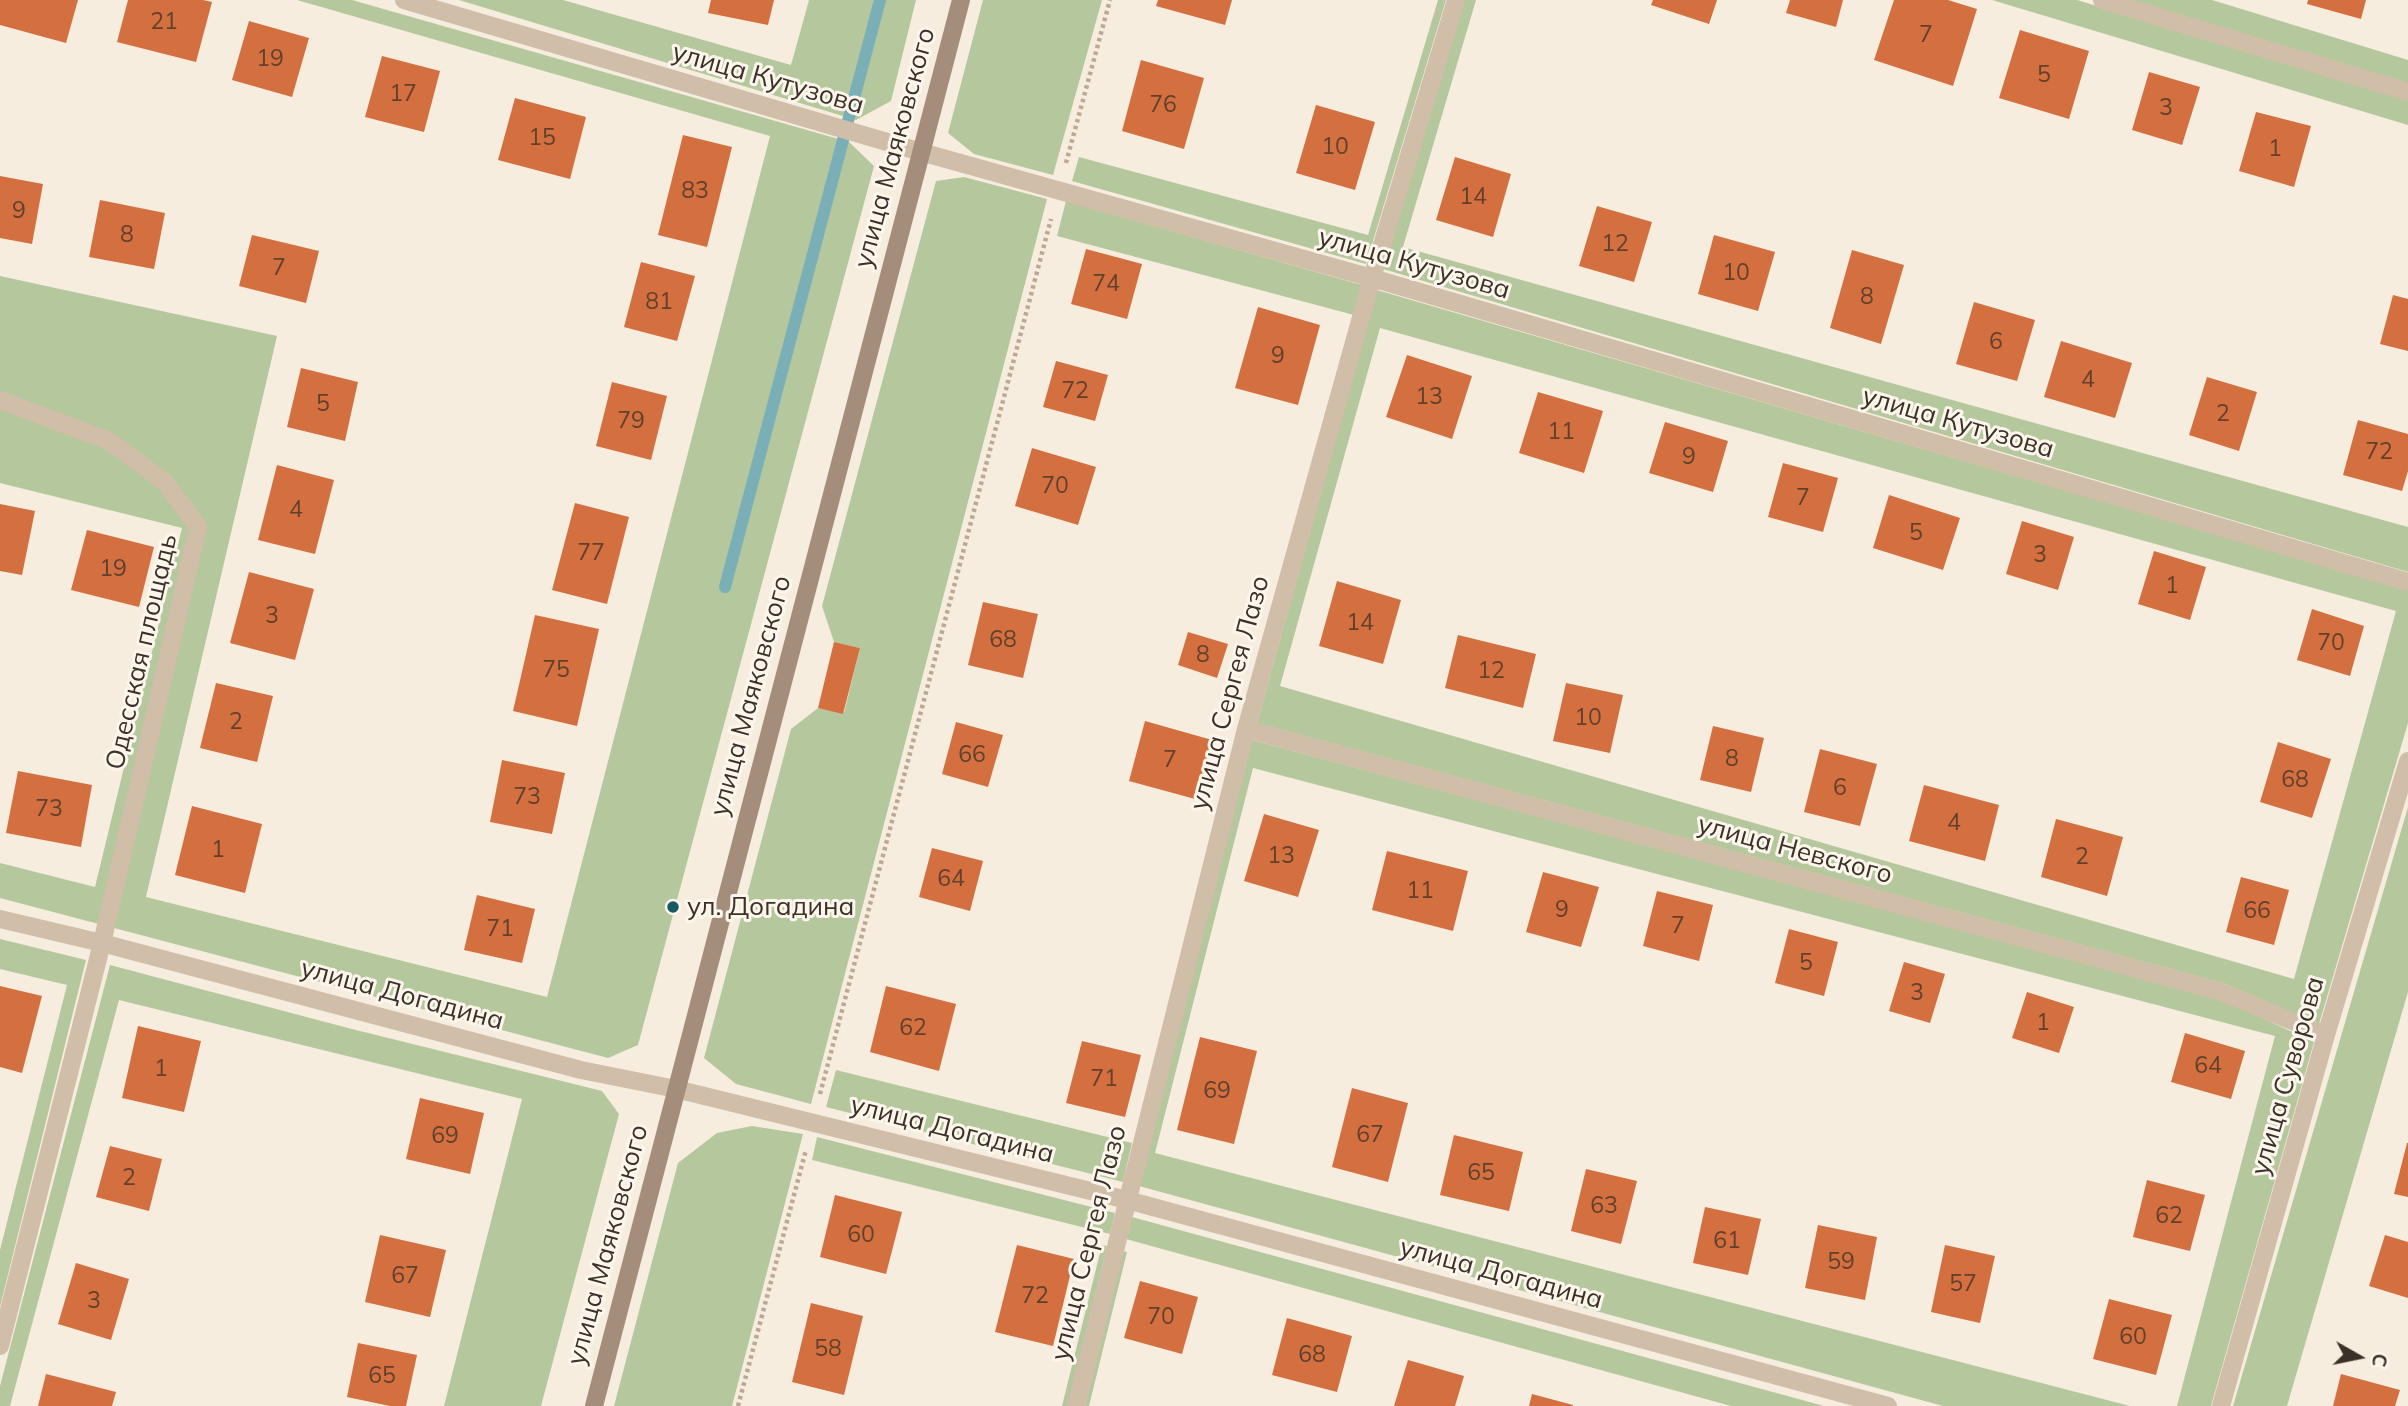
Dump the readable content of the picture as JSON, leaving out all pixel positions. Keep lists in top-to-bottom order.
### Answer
{
  "streets": {
    "main road": ["улица Маяковского"],
    "street": [
      "улица Кутузова",
      "Одесская площадь",
      "улица Сергея Лазо",
      "улица Невского",
      "улица Догадина",
      "улица Суворова"
    ]
  },
  "crossings": [
    ["улица Кутузова", "улица Маяковского"],
    ["улица Кутузова", "улица Сергея Лазо"],
    ["улица Маяковского", "улица Догадина"],
    ["Одесская площадь", "улица Догадина"],
    ["улица Сергея Лазо", "улица Невского"],
    ["улица Сергея Лазо", "улица Догадина"],
    ["улица Невского", "улица Суворова"]
  ],
  "places": ["ул. Догадина"],
  "house_numbers": [
    "21",
    "7",
    "19",
    "5",
    "17",
    "76",
    "3",
    "15",
    "10",
    "1",
    "83",
    "14",
    "9",
    "8",
    "12",
    "7",
    "10",
    "74",
    "8",
    "81",
    "6",
    "9",
    "4",
    "72",
    "13",
    "5",
    "2",
    "79",
    "11",
    "72",
    "9",
    "70",
    "7",
    "4",
    "5",
    "77",
    "3",
    "19",
    "1",
    "3",
    "14",
    "68",
    "70",
    "8",
    "75",
    "12",
    "10",
    "2",
    "66",
    "8",
    "7",
    "68",
    "6",
    "73",
    "73",
    "4",
    "1",
    "13",
    "2",
    "64",
    "11",
    "9",
    "66",
    "7",
    "71",
    "5",
    "3",
    "1",
    "62",
    "64",
    "1",
    "71",
    "69",
    "67",
    "69",
    "65",
    "2",
    "63",
    "62",
    "60",
    "61",
    "59",
    "67",
    "57",
    "72",
    "3",
    "70",
    "60",
    "58",
    "68",
    "65"
  ],
  "north": "right"
}
